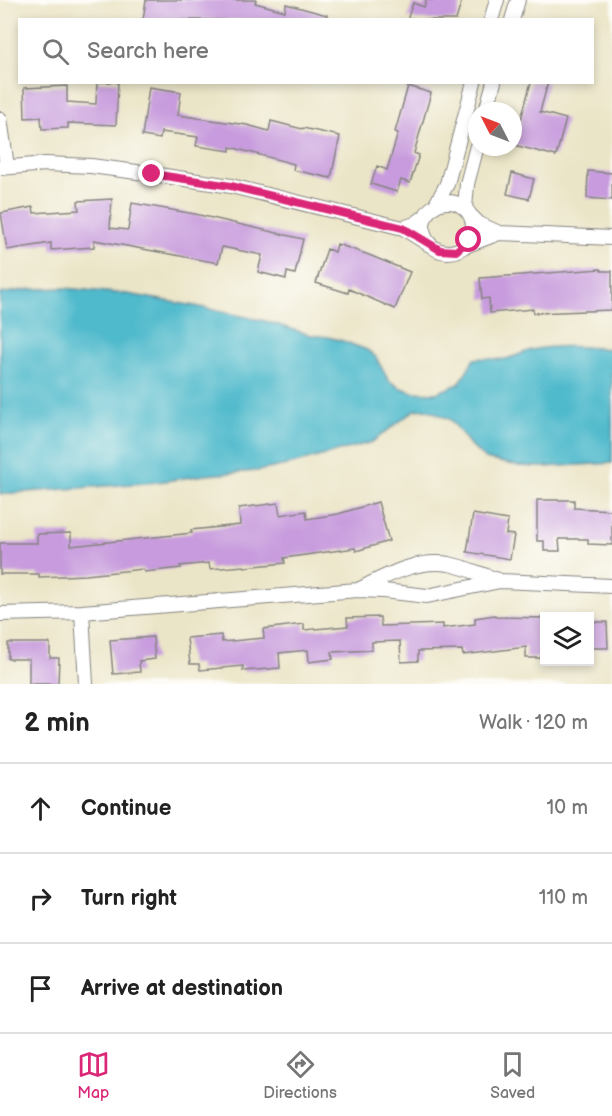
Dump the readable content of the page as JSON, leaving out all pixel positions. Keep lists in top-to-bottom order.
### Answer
{
  "north": "top left",
  "page": {
    "search": "Search here",
    "heading": ["2 min", "Walk · 120 m"],
    "list": [
      ["Continue", "10 m"],
      ["Turn right", "110 m"],
      "Arrive at destination"
    ],
    "nav": ["Map", "Directions", "Saved"]
  }
}
